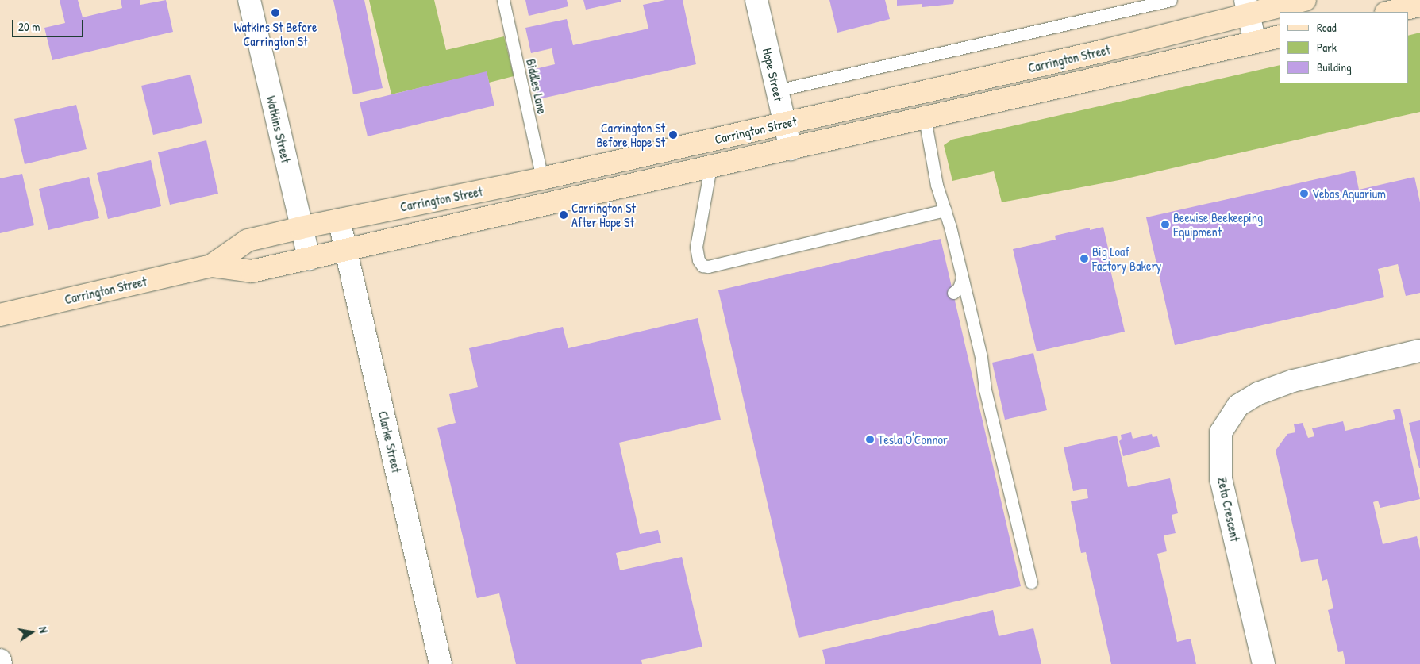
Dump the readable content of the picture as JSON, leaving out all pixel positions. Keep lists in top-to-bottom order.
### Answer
{
  "streets": {
    "main road": ["Carrington Street"],
    "street": [
      "Hope Street",
      "Watkins Street",
      "Clarke Street",
      "Zeta Crescent"
    ],
    "lane": ["Biddles Lane"]
  },
  "crossings": [
    ["Carrington Street", "Hope Street"],
    ["Carrington Street", "Biddles Lane"],
    ["Carrington Street", "Watkins Street"],
    ["Carrington Street", "Clarke Street"]
  ],
  "places": [
    "Watkins St Before Carrington St",
    "Carrington St Before Hope St",
    "Vebas Aquarium",
    "Carrington St After Hope St",
    "Beewise Beekeeping Equipment",
    "Big Loaf Factory Bakery",
    "Tesla O'Connor"
  ],
  "legend": ["Road", "Park", "Building"],
  "scale_bar": "20 m",
  "north": "right"
}
